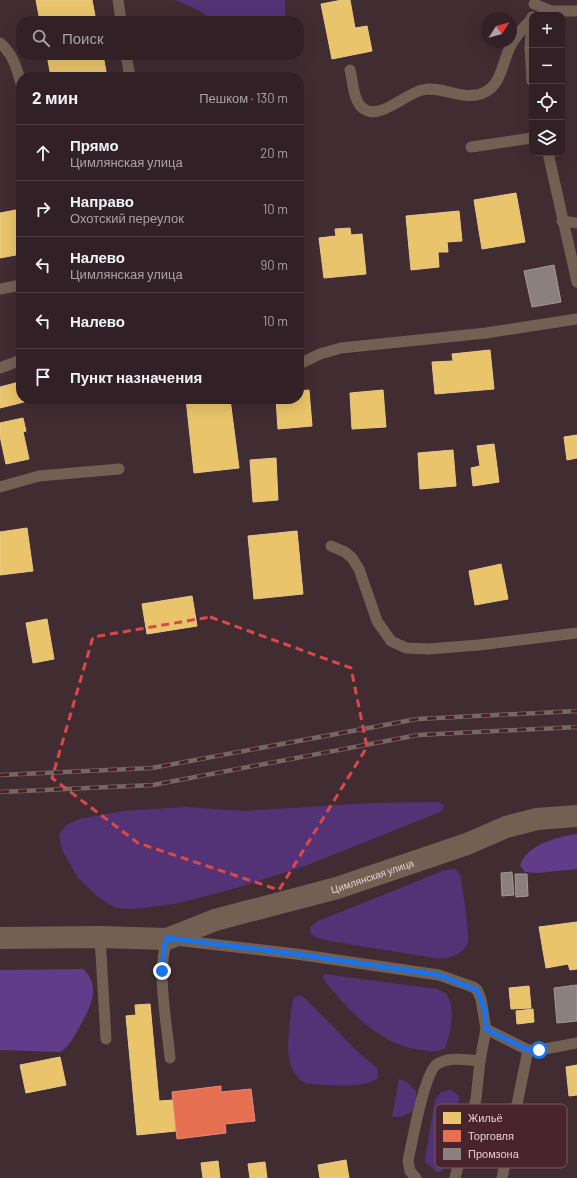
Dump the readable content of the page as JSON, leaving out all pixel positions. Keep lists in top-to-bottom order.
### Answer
{
  "streets": {
    "street": ["Цимлянская улица"]
  },
  "legend": ["Жильё", "Торговля", "Промзона"],
  "north": "top right",
  "page": {
    "map_buttons": ["+", "−"],
    "search": "Поиск",
    "heading": ["2 мин", "Пешком · 130 m"],
    "list": [
      ["Прямо", "Цимлянская улица", "20 m"],
      ["Направо", "Охотский переулок", "10 m"],
      ["Налево", "Цимлянская улица", "90 m"],
      ["Налево", "10 m"],
      "Пункт назначения"
    ]
  }
}
